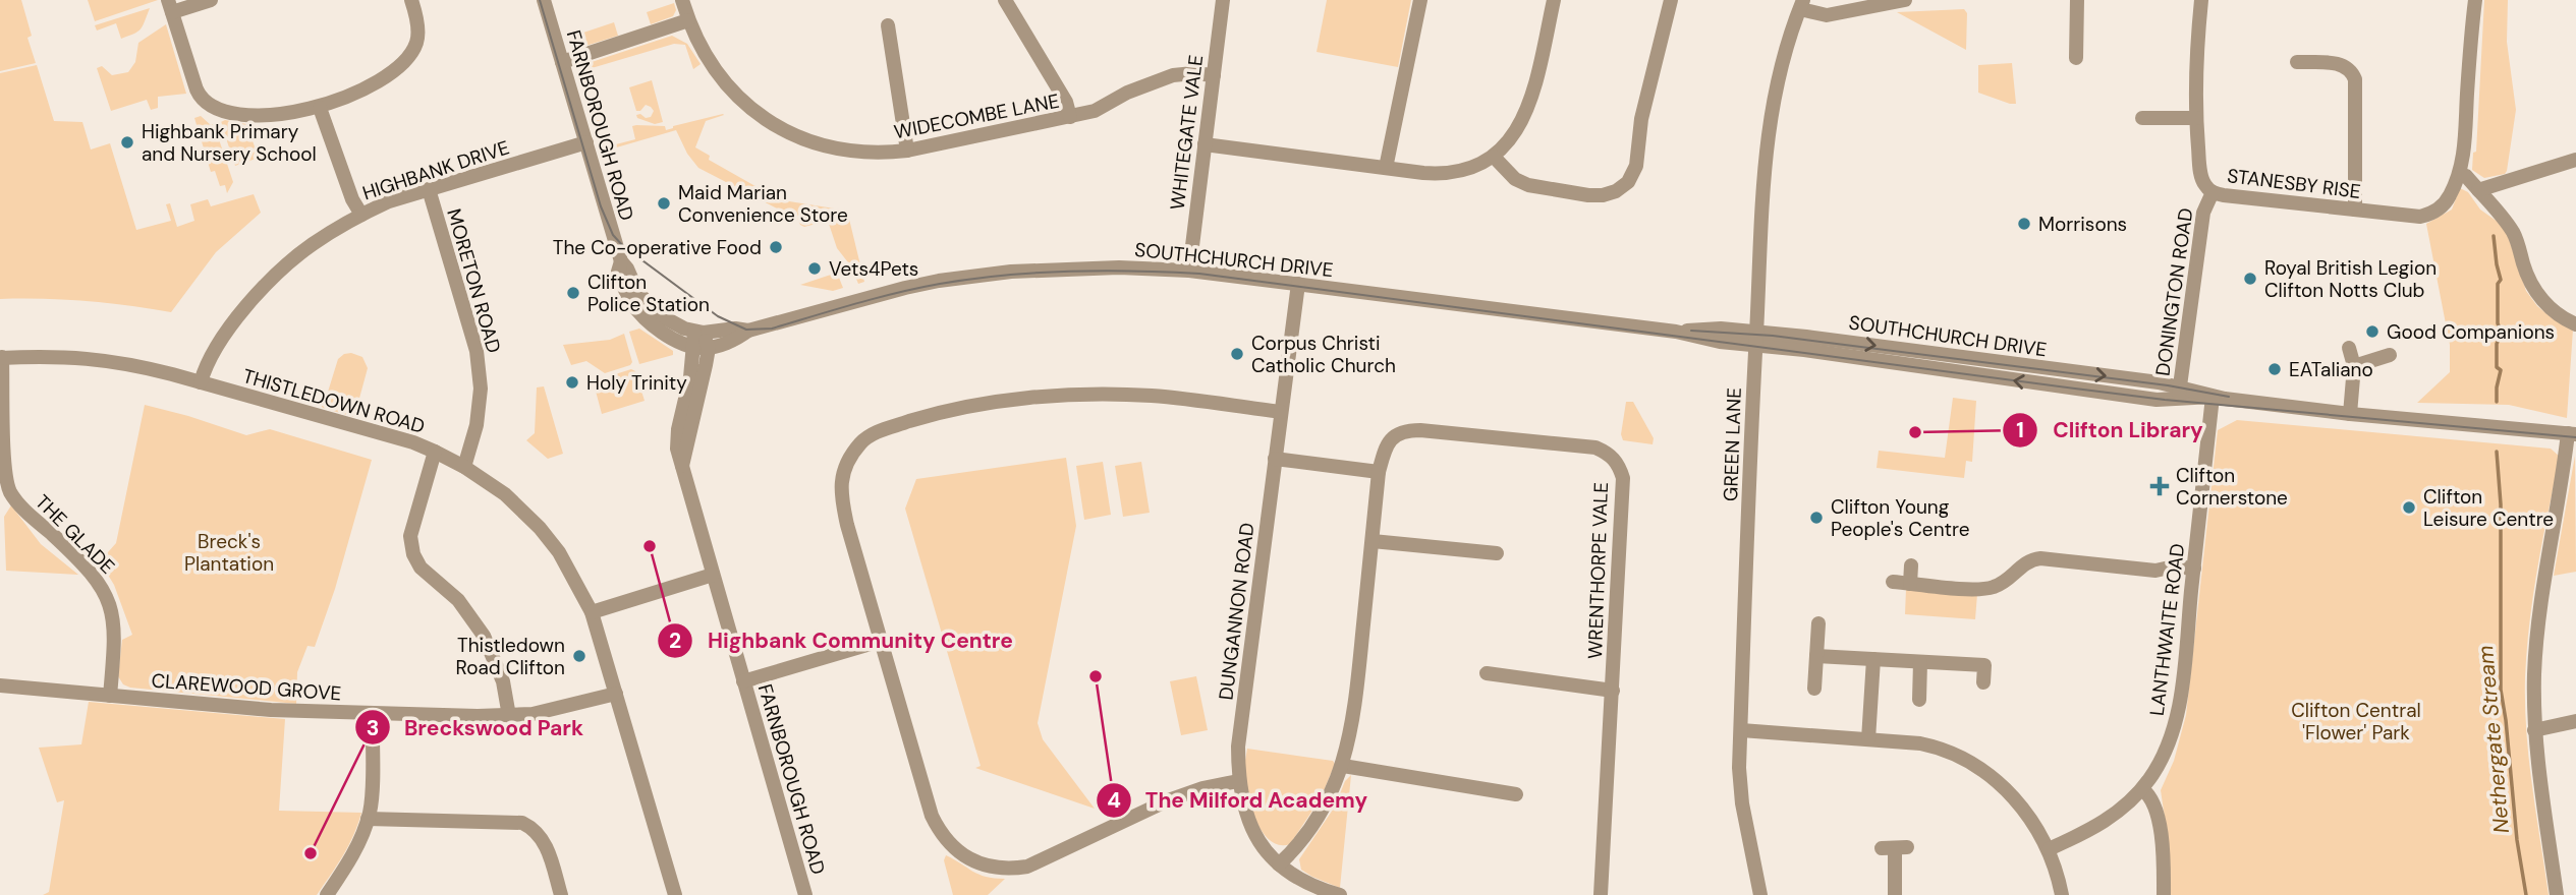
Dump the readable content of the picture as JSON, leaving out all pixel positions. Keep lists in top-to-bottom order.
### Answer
{
  "streets": {
    "street": [
      "WIDECOMBE LANE",
      "FARNBOROUGH ROAD",
      "WHITEGATE VALE",
      "HIGHBANK DRIVE",
      "STANESBY RISE",
      "SOUTHCHURCH DRIVE",
      "MORETON ROAD",
      "DONINGTON ROAD",
      "THISTLEDOWN ROAD",
      "GREEN LANE",
      "THE GLADE",
      "WRENTHORPE VALE",
      "DUNGANNON ROAD",
      "LANTHWAITE ROAD",
      "CLAREWOOD GROVE"
    ]
  },
  "crossings": [
    ["WIDECOMBE LANE", "WHITEGATE VALE"],
    ["FARNBOROUGH ROAD", "HIGHBANK DRIVE"],
    ["FARNBOROUGH ROAD", "SOUTHCHURCH DRIVE"],
    ["WHITEGATE VALE", "SOUTHCHURCH DRIVE"],
    ["HIGHBANK DRIVE", "MORETON ROAD"],
    ["HIGHBANK DRIVE", "THISTLEDOWN ROAD"],
    ["STANESBY RISE", "DONINGTON ROAD"],
    ["SOUTHCHURCH DRIVE", "DONINGTON ROAD"],
    ["SOUTHCHURCH DRIVE", "GREEN LANE"],
    ["SOUTHCHURCH DRIVE", "DUNGANNON ROAD"],
    ["SOUTHCHURCH DRIVE", "LANTHWAITE ROAD"],
    ["MORETON ROAD", "THISTLEDOWN ROAD"],
    ["THISTLEDOWN ROAD", "THE GLADE"],
    ["THISTLEDOWN ROAD", "CLAREWOOD GROVE"],
    ["THE GLADE", "CLAREWOOD GROVE"],
    ["WRENTHORPE VALE", "DUNGANNON ROAD"]
  ],
  "water": ["Nethergate Stream"],
  "parks": ["Breck's Plantation", "Clifton Central 'Flower' Park"],
  "places": {
    "other": [
      "Highbank Primary and Nursery School",
      "Maid Marian Convenience Store",
      "Morrisons",
      "The Co-operative Food",
      "Vets4Pets",
      "Royal British Legion Clifton Notts Club",
      "Clifton Police Station",
      "Good Companions",
      "Corpus Christi Catholic Church",
      "EATaliano",
      "Holy Trinity",
      "Clifton Library",
      "Clifton Leisure Centre",
      "Clifton Young People's Centre",
      "Highbank Community Centre",
      "Thistledown Road Clifton",
      "The Milford Academy",
      "Breckswood Park"
    ],
    "health": ["Clifton Cornerstone"]
  }
}
